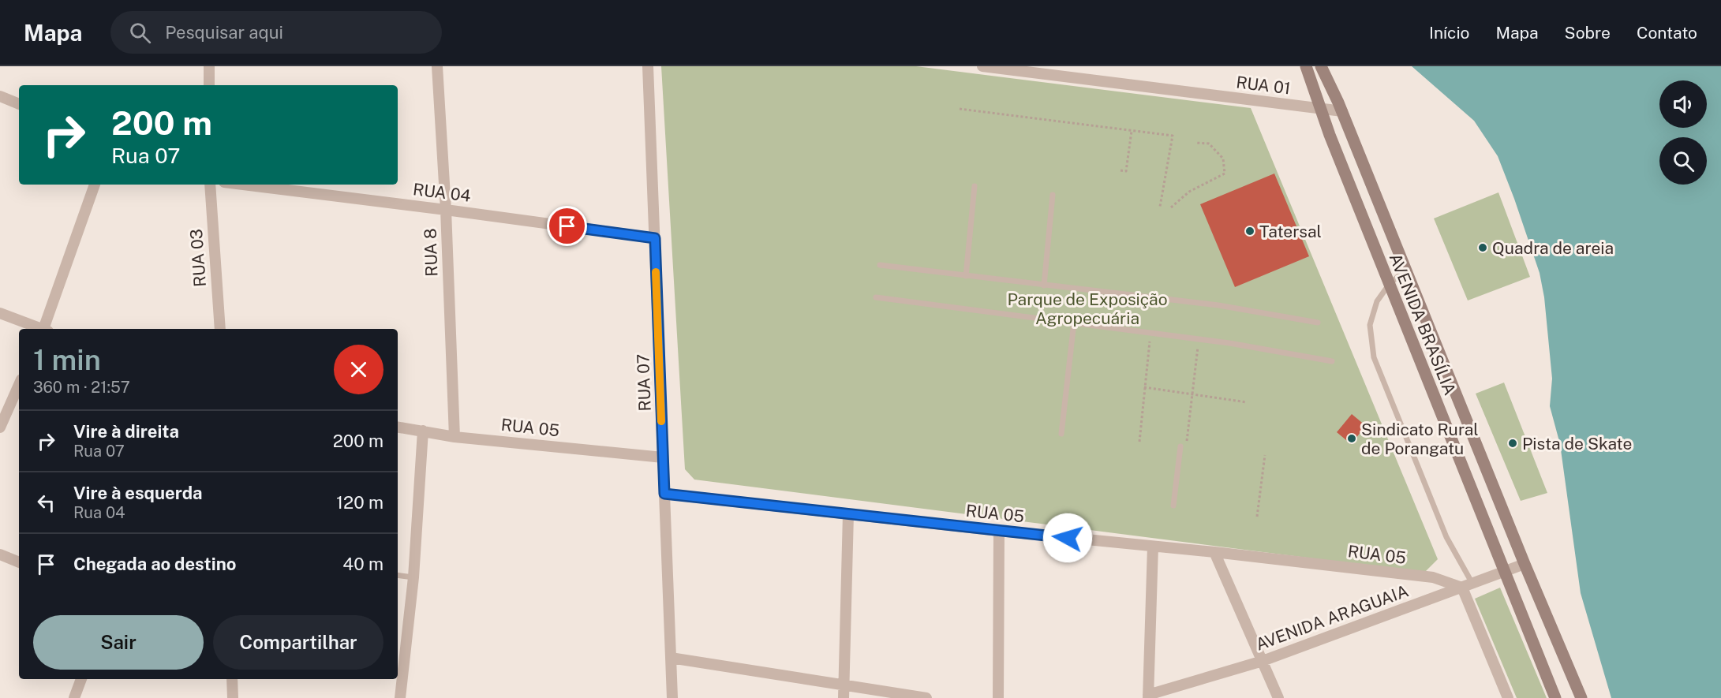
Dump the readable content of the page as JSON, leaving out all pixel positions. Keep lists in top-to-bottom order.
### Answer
{
  "streets": {
    "main road": ["AVENIDA BRASÍLIA"],
    "street": [
      "RUA 01",
      "RUA 04",
      "RUA 8",
      "RUA 03",
      "RUA 07",
      "RUA 05",
      "AVENIDA ARAGUAIA"
    ]
  },
  "crossings": [
    ["RUA 01", "AVENIDA BRASÍLIA"],
    ["RUA 04", "RUA 8"],
    ["RUA 04", "RUA 07"],
    ["RUA 8", "RUA 05"],
    ["AVENIDA BRASÍLIA", "AVENIDA ARAGUAIA"],
    ["RUA 07", "RUA 05"],
    ["RUA 05", "AVENIDA ARAGUAIA"]
  ],
  "parks": ["Parque de Exposição Agropecuária"],
  "places": [
    "Tatersal",
    "Quadra de areia",
    "Sindicato Rural de Porangatu",
    "Pista de Skate"
  ],
  "page": {
    "header": "Mapa",
    "search": "Pesquisar aqui",
    "nav": [
      "Início",
      "Mapa",
      "Sobre",
      "Contato"
    ],
    "turn": ["200 m", "Rua 07"],
    "heading": ["1 min", "360 m · 21:57"],
    "list": [
      {
        "name": "Vire à direita",
        "note": "Rua 07",
        "value": "200 m"
      },
      {
        "name": "Vire à esquerda",
        "note": "Rua 04",
        "value": "120 m"
      },
      {
        "name": "Chegada ao destino",
        "value": "40 m"
      }
    ],
    "buttons": ["Sair", "Compartilhar"]
  }
}
